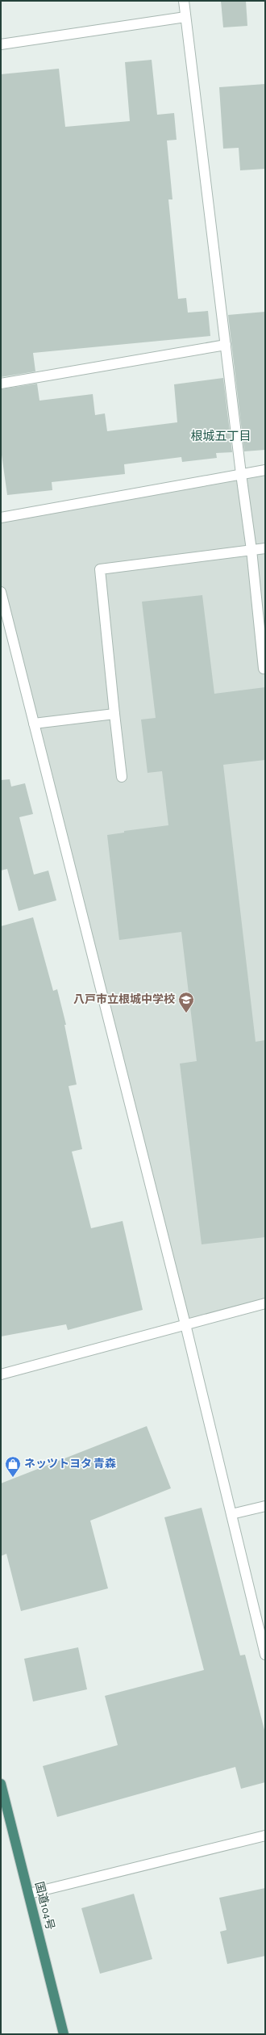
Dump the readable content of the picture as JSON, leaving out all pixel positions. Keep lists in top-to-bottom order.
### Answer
{
  "streets": {
    "highway": ["国道104号"]
  },
  "districts": ["根城五丁目"],
  "places": {
    "school or university": ["八戸市立根城中学校"],
    "shop": ["ネッツトヨタ 青森"]
  }
}
